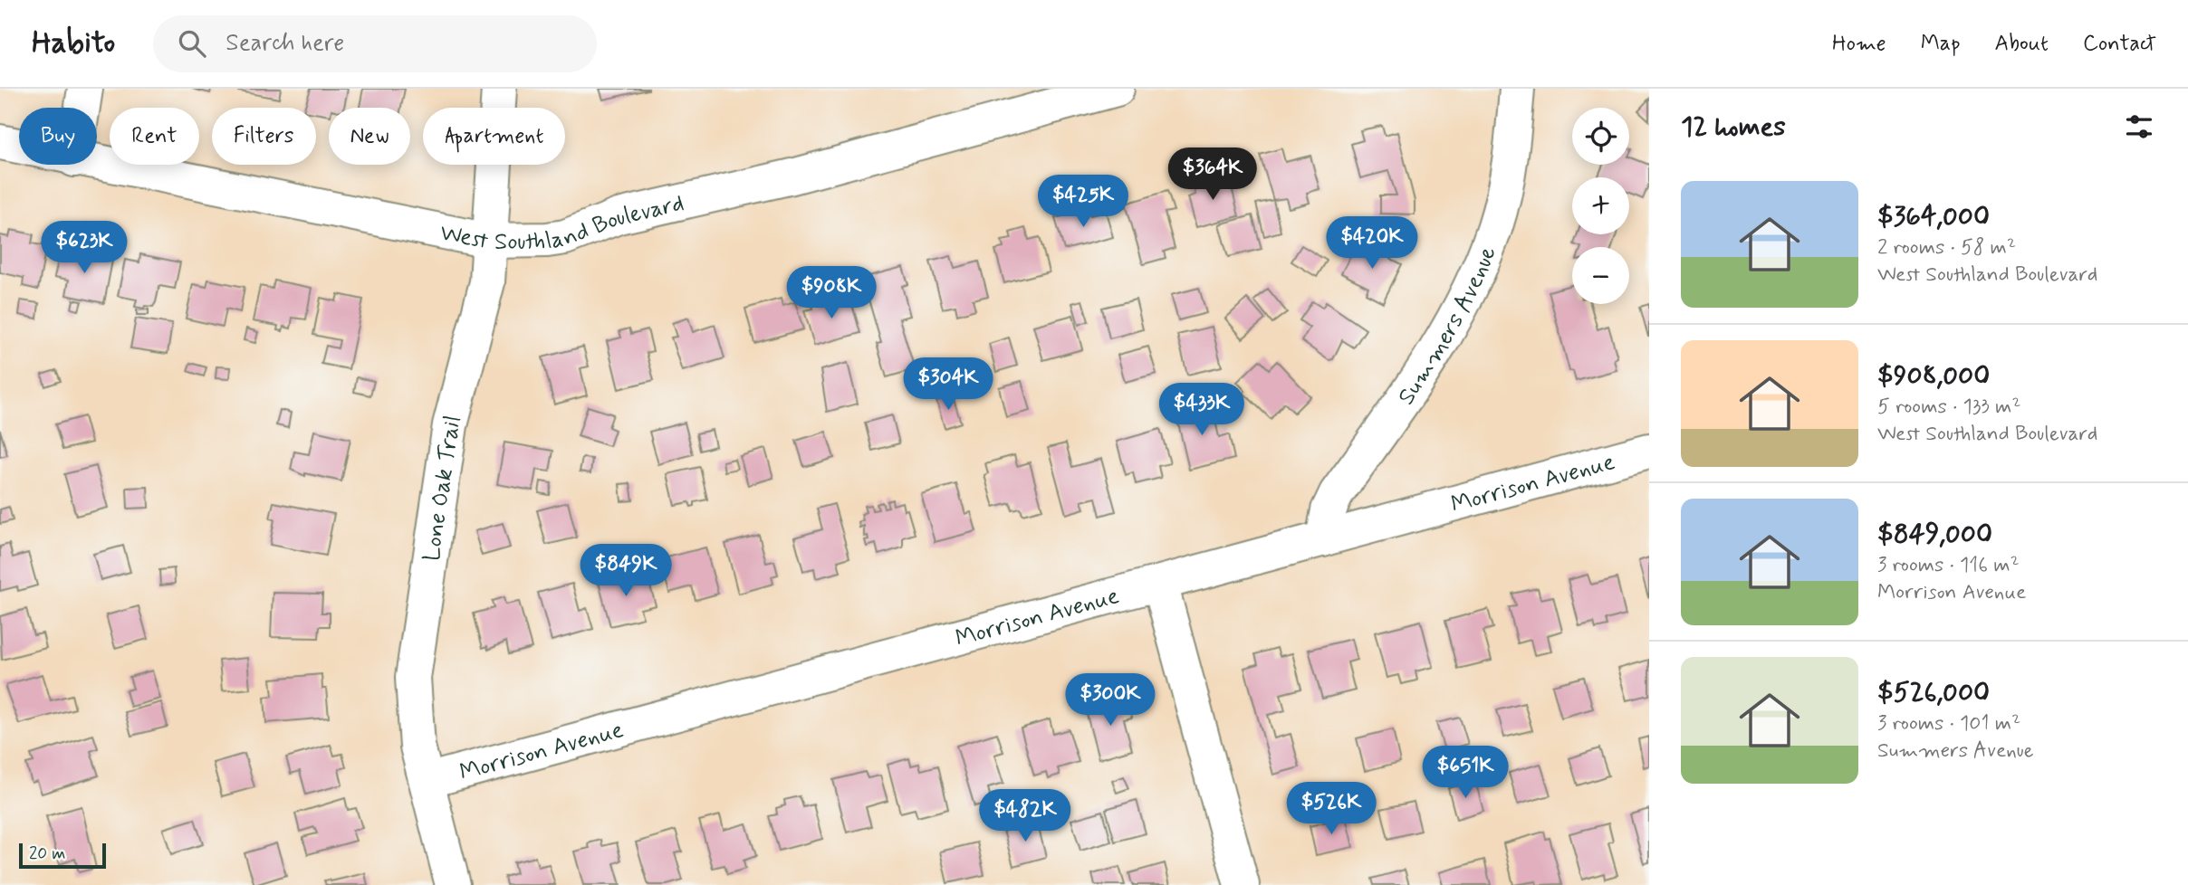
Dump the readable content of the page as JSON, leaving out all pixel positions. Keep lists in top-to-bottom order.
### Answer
{
  "streets": {
    "street": [
      "West Southland Boulevard",
      "Summers Avenue",
      "Morrison Avenue",
      "Lone Oak Trail"
    ]
  },
  "crossings": [
    ["West Southland Boulevard", "Lone Oak Trail"],
    ["Summers Avenue", "Morrison Avenue"],
    ["Morrison Avenue", "Lone Oak Trail"]
  ],
  "scale_bar": "20 m",
  "page": {
    "header": "Habito",
    "search": "Search here",
    "nav": [
      "Home",
      "Map",
      "About",
      "Contact"
    ],
    "heading": "12 homes",
    "map_buttons": ["+", "−"],
    "chip": [
      "Buy",
      "Rent",
      "Filters",
      "New",
      "Apartment"
    ],
    "price": [
      "$364K",
      "$425K",
      "$420K",
      "$623K",
      "$908K",
      "$304K",
      "$433K",
      "$849K",
      "$300K",
      "$651K",
      "$526K",
      "$482K"
    ],
    "list": [
      {
        "name": "$364,000",
        "note": "2 rooms · 58 m² · West Southland Boulevard"
      },
      {
        "name": "$908,000",
        "note": "5 rooms · 133 m² · West Southland Boulevard"
      },
      {
        "name": "$849,000",
        "note": "3 rooms · 116 m² · Morrison Avenue"
      },
      {
        "name": "$526,000",
        "note": "3 rooms · 101 m² · Summers Avenue"
      }
    ],
    "scale": "20 m"
  }
}
